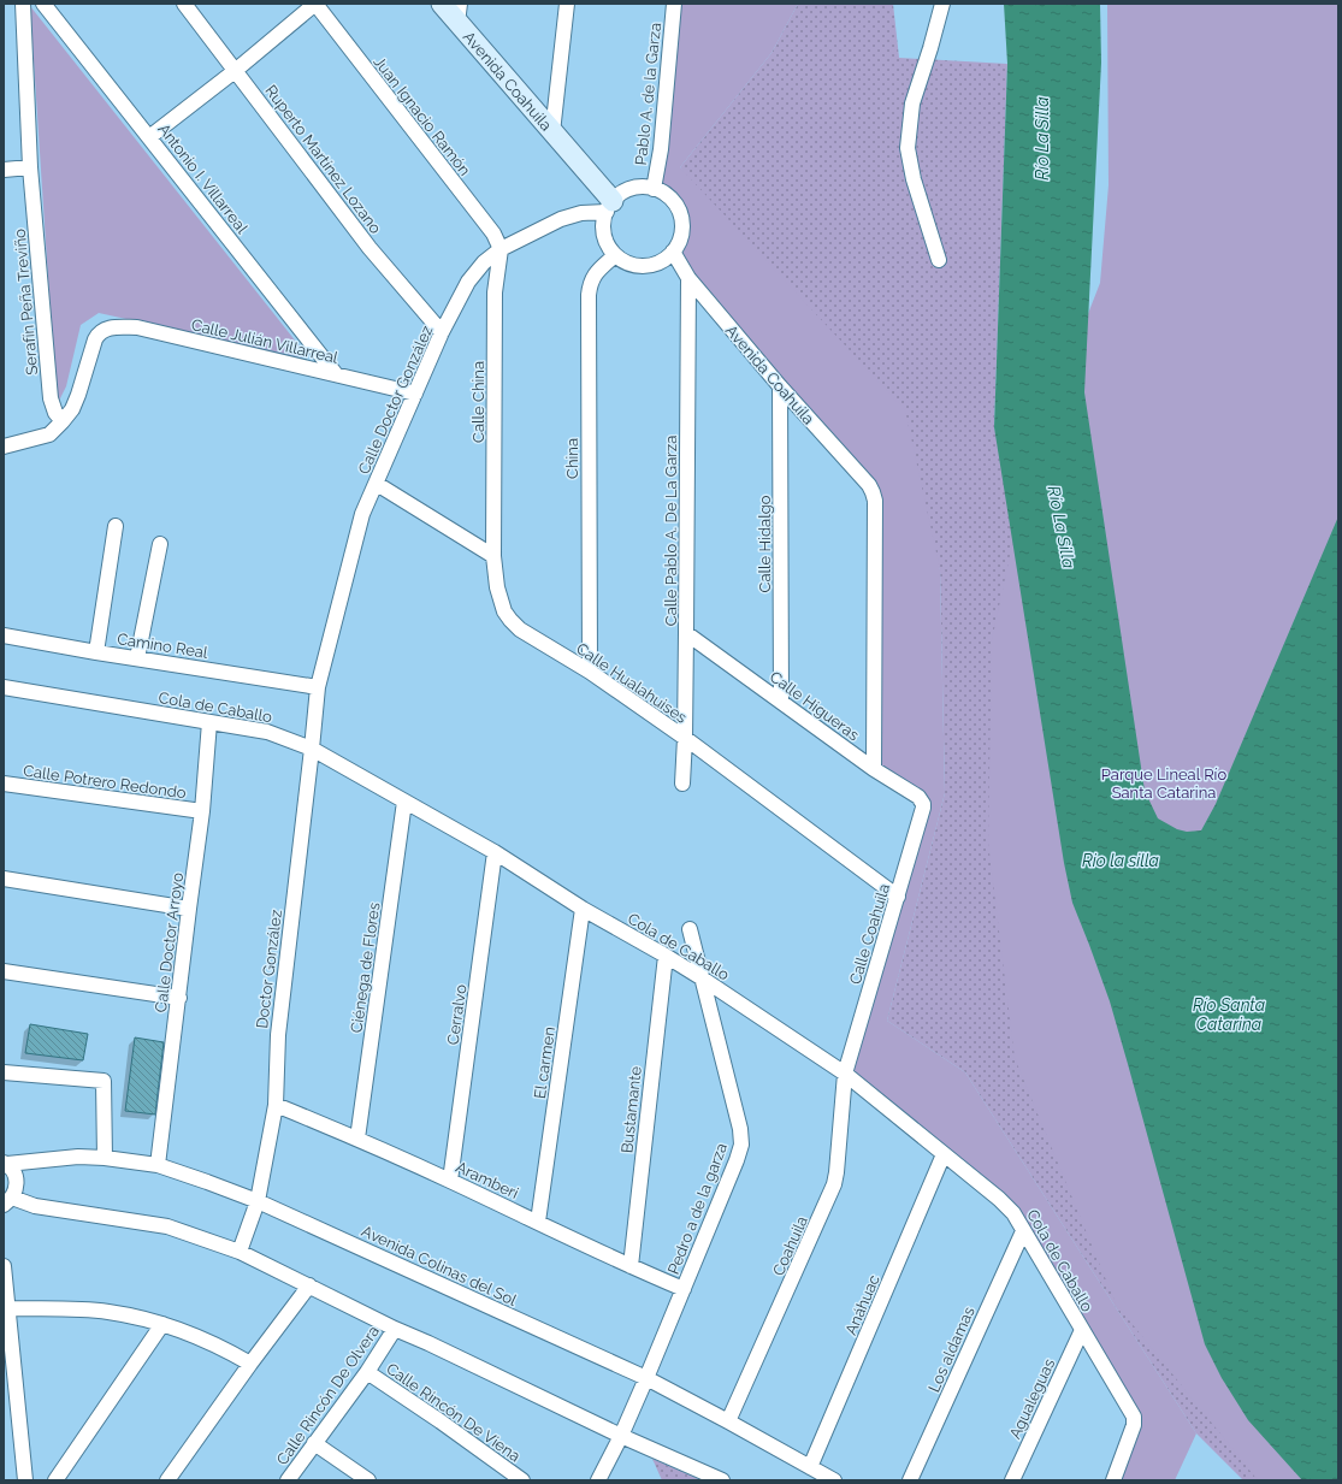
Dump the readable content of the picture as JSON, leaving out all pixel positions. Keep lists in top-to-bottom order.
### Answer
{
  "streets": {
    "street": [
      "Avenida Coahuila",
      "Pablo A. de la Garza",
      "Juan Ignacio Ramón",
      "Ruperto Martínez Lozano",
      "Antonio I. Villarreal",
      "Serafín Peña Treviño",
      "Calle Julián Villarreal",
      "Calle Doctor González",
      "Calle China",
      "China",
      "Calle Pablo A. De La Garza",
      "Calle Hidalgo",
      "Camino Real",
      "Calle Hualahuises",
      "Calle Higueras",
      "Cola de Caballo",
      "Calle Potrero Redondo",
      "Calle Coahuila",
      "Calle Doctor Arroyo",
      "Ciénega de Flores",
      "Doctor González",
      "Cerralvo",
      "El carmen",
      "Bustamante",
      "Aramberi",
      "Pedro a de la garza",
      "Coahuila",
      "Avenida Colinas del Sol",
      "Anáhuac",
      "Los aldamas",
      "Calle Rincón De Olvera",
      "Agualeguas",
      "Calle Rincón De Viena"
    ]
  },
  "crossings": [
    ["Avenida Coahuila", "Pablo A. de la Garza"],
    ["Avenida Coahuila", "Calle Doctor González"],
    ["Avenida Coahuila", "China"],
    ["Avenida Coahuila", "Calle Pablo A. De La Garza"],
    ["Avenida Coahuila", "Calle Hidalgo"],
    ["Avenida Coahuila", "Calle Higueras"],
    ["Pablo A. de la Garza", "Calle Doctor González"],
    ["Pablo A. de la Garza", "China"],
    ["Juan Ignacio Ramón", "Calle Doctor González"],
    ["Juan Ignacio Ramón", "Calle China"],
    ["Ruperto Martínez Lozano", "Calle Doctor González"],
    ["Antonio I. Villarreal", "Calle Julián Villarreal"],
    ["Serafín Peña Treviño", "Calle Julián Villarreal"],
    ["Calle Julián Villarreal", "Calle Doctor González"],
    ["Calle Doctor González", "Calle China"],
    ["Calle Doctor González", "China"],
    ["Calle Doctor González", "Camino Real"],
    ["Calle Doctor González", "Doctor González"],
    ["Calle China", "Calle Hualahuises"],
    ["China", "Calle Hualahuises"],
    ["Calle Pablo A. De La Garza", "Calle Hualahuises"],
    ["Calle Pablo A. De La Garza", "Calle Higueras"],
    ["Calle Hidalgo", "Calle Higueras"],
    ["Camino Real", "Doctor González"],
    ["Calle Hualahuises", "Calle Coahuila"],
    ["Calle Higueras", "Calle Coahuila"],
    ["Cola de Caballo", "Calle Coahuila"],
    ["Cola de Caballo", "Calle Doctor Arroyo"],
    ["Cola de Caballo", "Ciénega de Flores"],
    ["Cola de Caballo", "Doctor González"],
    ["Cola de Caballo", "Cerralvo"],
    ["Cola de Caballo", "El carmen"],
    ["Cola de Caballo", "Bustamante"],
    ["Cola de Caballo", "Pedro a de la garza"],
    ["Cola de Caballo", "Coahuila"],
    ["Cola de Caballo", "Anáhuac"],
    ["Cola de Caballo", "Los aldamas"],
    ["Cola de Caballo", "Agualeguas"],
    ["Calle Potrero Redondo", "Calle Doctor Arroyo"],
    ["Calle Coahuila", "Coahuila"],
    ["Calle Doctor Arroyo", "Avenida Colinas del Sol"],
    ["Ciénega de Flores", "Aramberi"],
    ["Doctor González", "Aramberi"],
    ["Doctor González", "Avenida Colinas del Sol"],
    ["Cerralvo", "Aramberi"],
    ["El carmen", "Aramberi"],
    ["Bustamante", "Aramberi"],
    ["Aramberi", "Pedro a de la garza"],
    ["Pedro a de la garza", "Avenida Colinas del Sol"],
    ["Coahuila", "Avenida Colinas del Sol"],
    ["Avenida Colinas del Sol", "Anáhuac"],
    ["Calle Rincón De Olvera", "Calle Rincón De Viena"]
  ],
  "water": ["Río La Silla", "Rio la silla", "Río Santa Catarina"],
  "parks": ["Parque Lineal Río Santa Catarina"]
}
